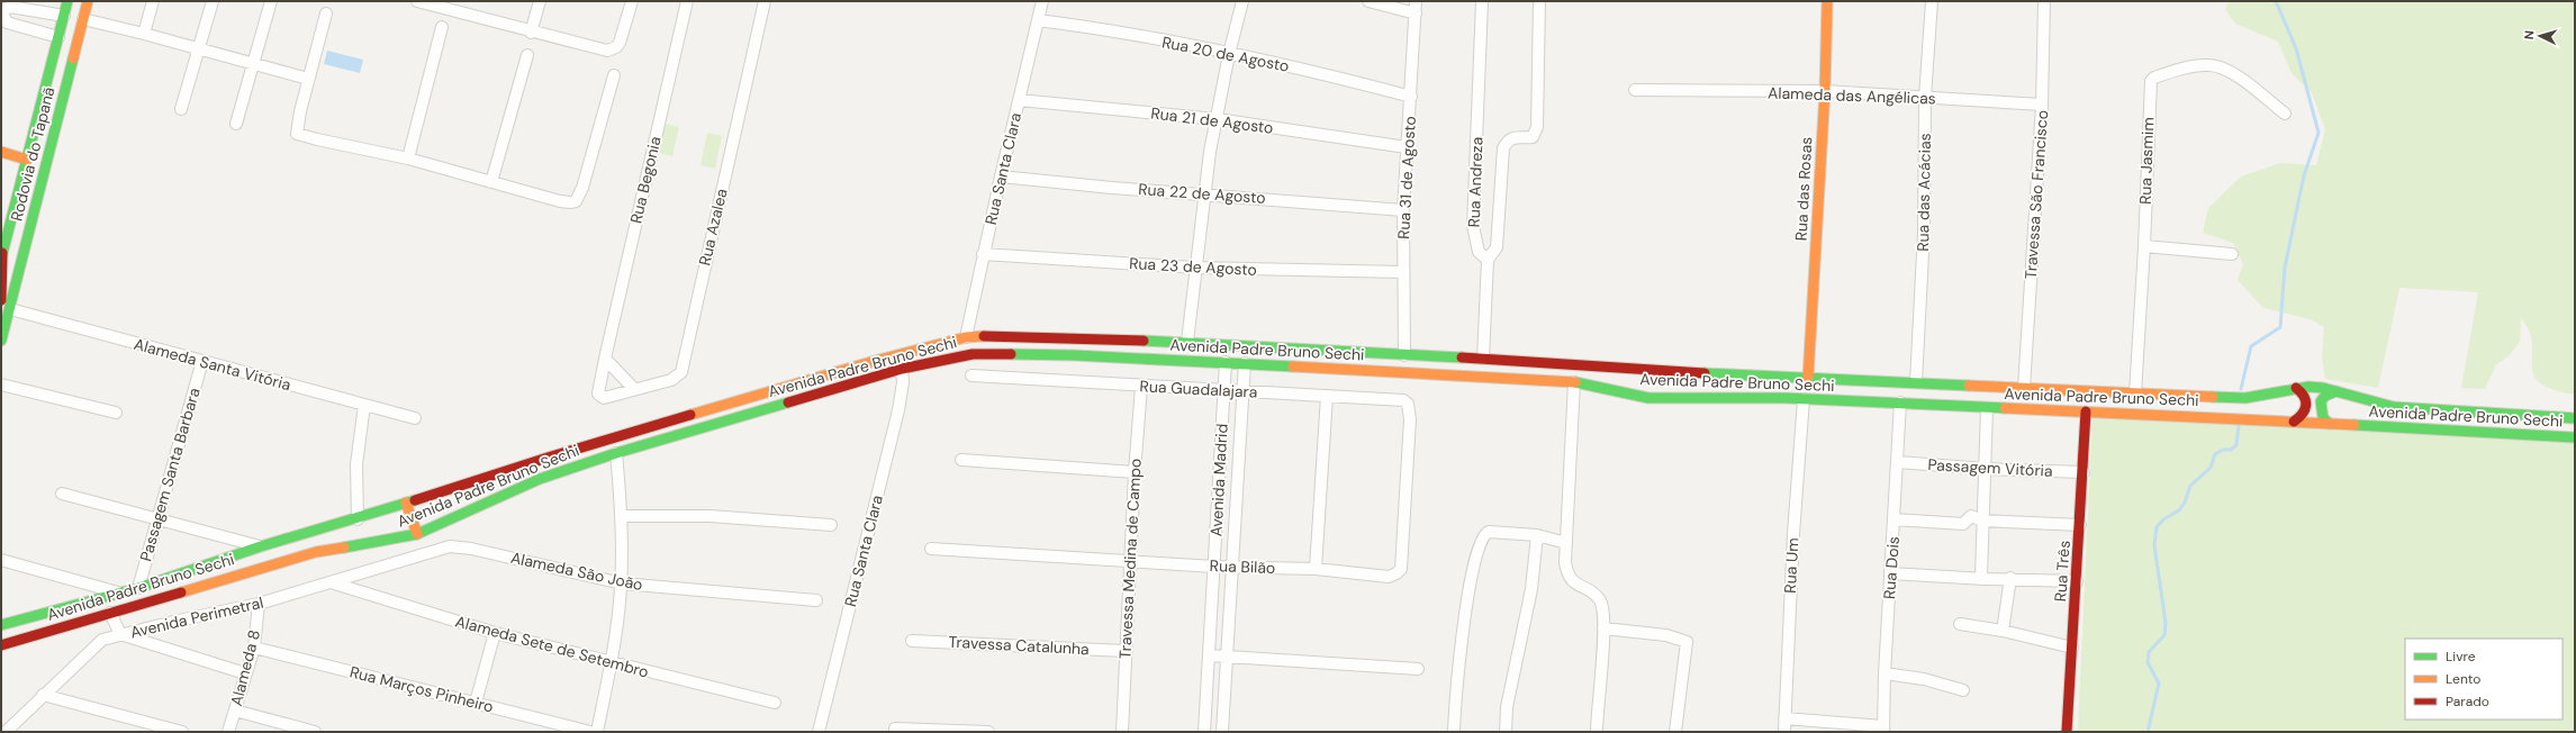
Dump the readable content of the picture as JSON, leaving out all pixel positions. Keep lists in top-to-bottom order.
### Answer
{
  "streets": {
    "main road": [
      "Rodovia do Tapanã",
      "Rua das Rosas",
      "Avenida Padre Bruno Sechi",
      "Rua Três"
    ],
    "street": [
      "Rua 20 de Agosto",
      "Alameda das Angélicas",
      "Rua 21 de Agosto",
      "Rua Jasmim",
      "Rua Santa Clara",
      "Rua 31 de Agosto",
      "Rua Begonia",
      "Rua Andreza",
      "Rua das Acácias",
      "Rua 22 de Agosto",
      "Travessa São Francisco",
      "Rua Azalea",
      "Rua 23 de Agosto",
      "Alameda Santa Vitória",
      "Rua Guadalajara",
      "Passagem Vitória",
      "Passagem Santa Barbara",
      "Avenida Madrid",
      "Travessa Medina de Campo",
      "Rua Um",
      "Rua Bilão",
      "Rua Dois",
      "Alameda São João",
      "Avenida Perimetral",
      "Travessa Catalunha",
      "Alameda Sete de Setembro",
      "Alameda 8",
      "Rua Marços Pinheiro"
    ]
  },
  "crossings": [
    ["Rua 20 de Agosto", "Rua Santa Clara"],
    ["Rua 20 de Agosto", "Rua 31 de Agosto"],
    ["Alameda das Angélicas", "Rua das Rosas"],
    ["Alameda das Angélicas", "Rua das Acácias"],
    ["Alameda das Angélicas", "Travessa São Francisco"],
    ["Rua 21 de Agosto", "Rua Santa Clara"],
    ["Rua 21 de Agosto", "Rua 31 de Agosto"],
    ["Rodovia do Tapanã", "Alameda Santa Vitória"],
    ["Rua Jasmim", "Avenida Padre Bruno Sechi"],
    ["Rua Santa Clara", "Rua 22 de Agosto"],
    ["Rua Santa Clara", "Rua 23 de Agosto"],
    ["Rua Santa Clara", "Avenida Padre Bruno Sechi"],
    ["Rua 31 de Agosto", "Rua 22 de Agosto"],
    ["Rua 31 de Agosto", "Rua 23 de Agosto"],
    ["Rua 31 de Agosto", "Avenida Padre Bruno Sechi"],
    ["Rua Begonia", "Rua Azalea"],
    ["Rua das Rosas", "Avenida Padre Bruno Sechi"],
    ["Rua das Acácias", "Avenida Padre Bruno Sechi"],
    ["Travessa São Francisco", "Avenida Padre Bruno Sechi"],
    ["Avenida Padre Bruno Sechi", "Passagem Santa Barbara"],
    ["Avenida Padre Bruno Sechi", "Avenida Madrid"],
    ["Avenida Padre Bruno Sechi", "Rua Um"],
    ["Avenida Padre Bruno Sechi", "Rua Dois"],
    ["Avenida Padre Bruno Sechi", "Rua Três"],
    ["Alameda Santa Vitória", "Passagem Santa Barbara"],
    ["Rua Guadalajara", "Avenida Madrid"],
    ["Rua Guadalajara", "Travessa Medina de Campo"],
    ["Rua Guadalajara", "Rua Bilão"],
    ["Passagem Vitória", "Rua Dois"],
    ["Passagem Vitória", "Rua Três"],
    ["Avenida Madrid", "Rua Bilão"],
    ["Travessa Medina de Campo", "Rua Bilão"],
    ["Travessa Medina de Campo", "Travessa Catalunha"],
    ["Alameda São João", "Avenida Perimetral"],
    ["Avenida Perimetral", "Alameda Sete de Setembro"],
    ["Avenida Perimetral", "Alameda 8"],
    ["Alameda 8", "Rua Marços Pinheiro"]
  ],
  "legend": ["Livre", "Lento", "Parado"],
  "north": "left"
}
